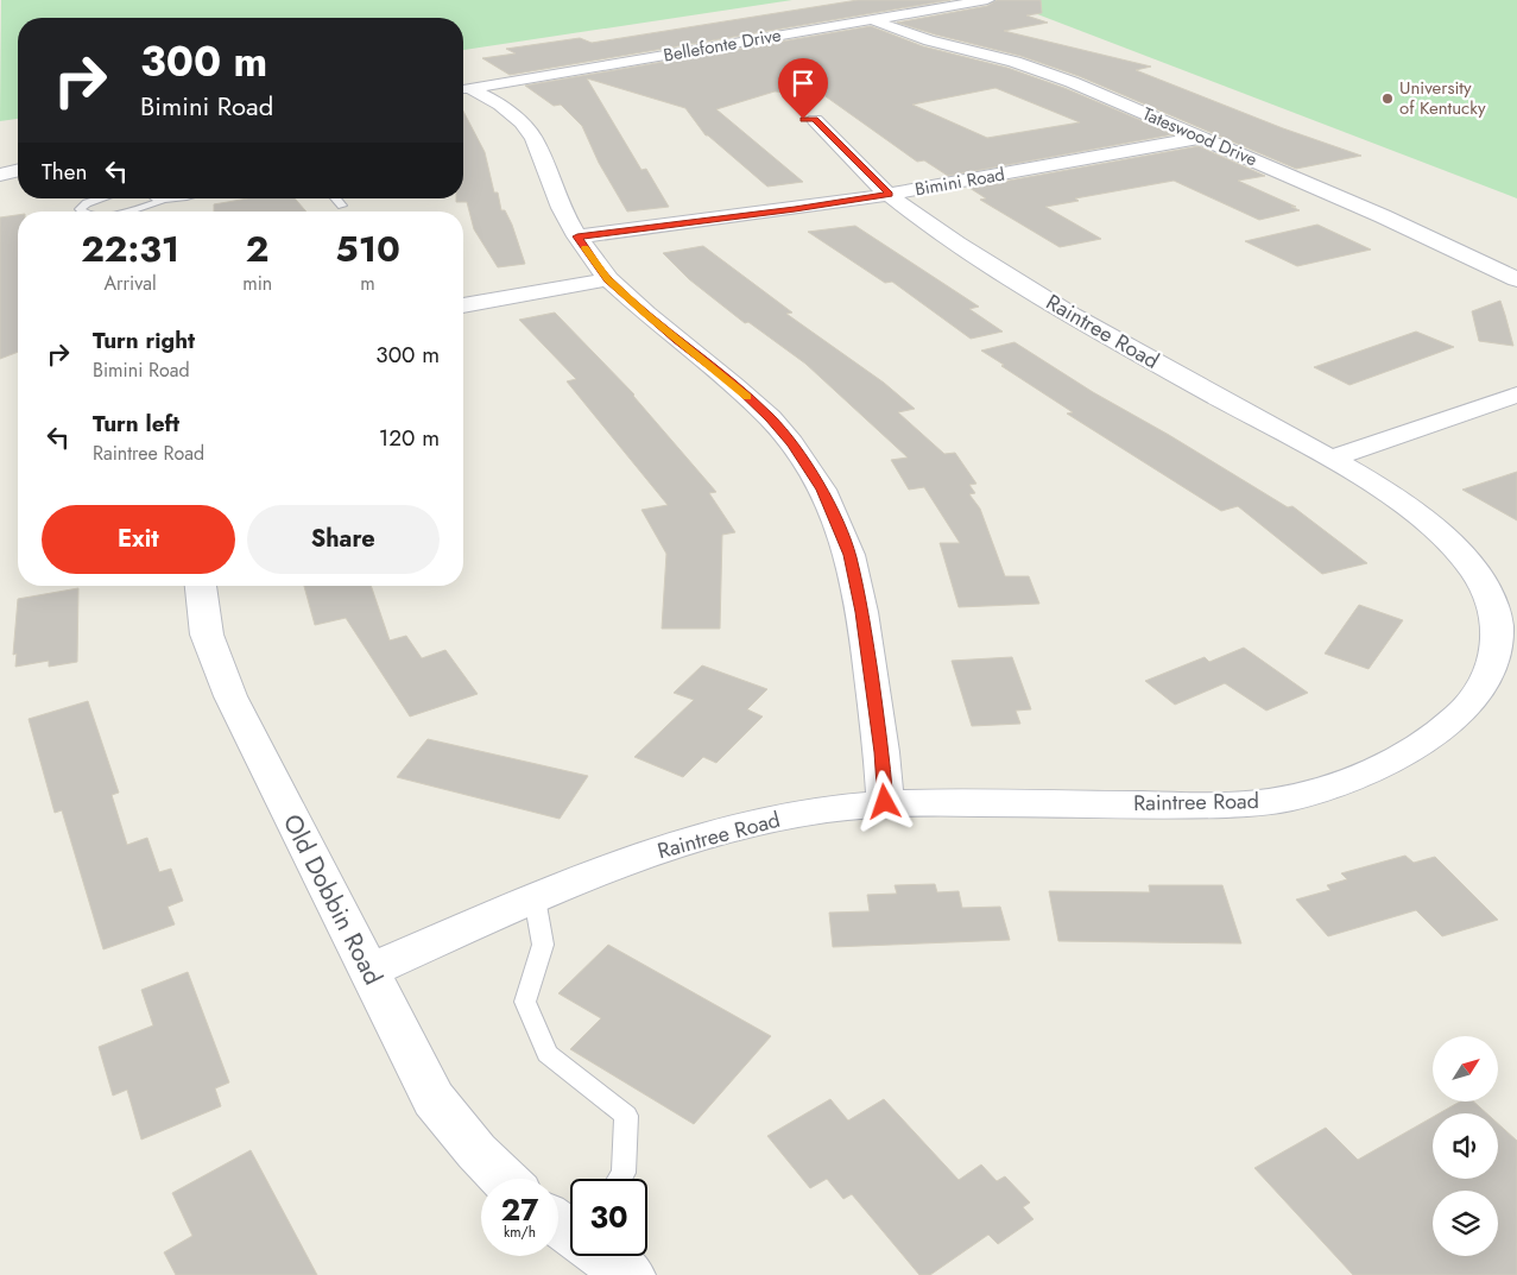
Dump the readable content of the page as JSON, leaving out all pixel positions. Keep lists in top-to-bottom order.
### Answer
{
  "streets": {
    "street": [
      "Bellefonte Drive",
      "Tateswood Drive",
      "Bimini Road",
      "Raintree Road",
      "Old Dobbin Road"
    ]
  },
  "crossings": [
    ["Bellefonte Drive", "Tateswood Drive"],
    ["Tateswood Drive", "Bimini Road"],
    ["Bimini Road", "Raintree Road"],
    ["Raintree Road", "Old Dobbin Road"]
  ],
  "places": ["University of Kentucky"],
  "north": "top right",
  "page": {
    "turn": ["300 m", "Bimini Road"],
    "then": "Then",
    "eta": [
      "22:31",
      "Arrival",
      "2",
      "min",
      "510",
      "m"
    ],
    "list": [
      {
        "name": "Turn right",
        "note": "Bimini Road",
        "value": "300 m"
      },
      {
        "name": "Turn left",
        "note": "Raintree Road",
        "value": "120 m"
      }
    ],
    "buttons": ["Exit", "Share"],
    "speed": "27 km/h",
    "limit": "30"
  }
}
